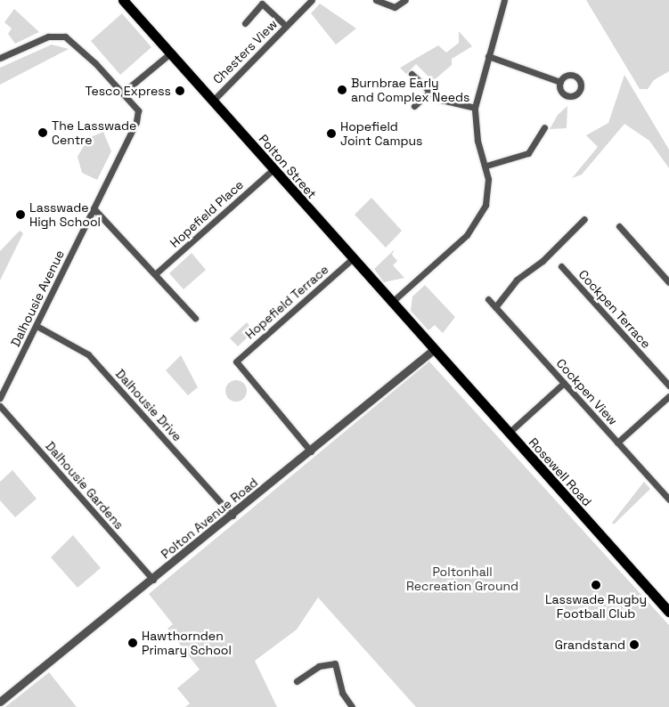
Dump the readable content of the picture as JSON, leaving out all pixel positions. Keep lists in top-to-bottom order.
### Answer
{
  "streets": {
    "main road": ["Polton Street", "Rosewell Road"],
    "street": [
      "Chesters View",
      "Hopefield Place",
      "Dalhousie Avenue",
      "Hopefield Terrace",
      "Cockpen Terrace",
      "Cockpen View",
      "Dalhousie Drive",
      "Dalhousie Gardens",
      "Polton Avenue Road"
    ]
  },
  "crossings": [
    ["Chesters View", "Polton Street"],
    ["Polton Street", "Hopefield Place"],
    ["Polton Street", "Hopefield Terrace"],
    ["Polton Street", "Rosewell Road"],
    ["Polton Street", "Polton Avenue Road"],
    ["Dalhousie Avenue", "Dalhousie Drive"],
    ["Hopefield Terrace", "Polton Avenue Road"],
    ["Dalhousie Drive", "Polton Avenue Road"],
    ["Rosewell Road", "Polton Avenue Road"],
    ["Dalhousie Gardens", "Polton Avenue Road"]
  ],
  "parks": ["Poltonhall Recreation Ground"],
  "places": [
    "Burnbrae Early and Complex Needs",
    "Tesco Express",
    "The Lasswade Centre",
    "Hopefield Joint Campus",
    "Lasswade High School",
    "Lasswade Rugby Football Club",
    "Hawthornden Primary School",
    "Grandstand"
  ]
}
